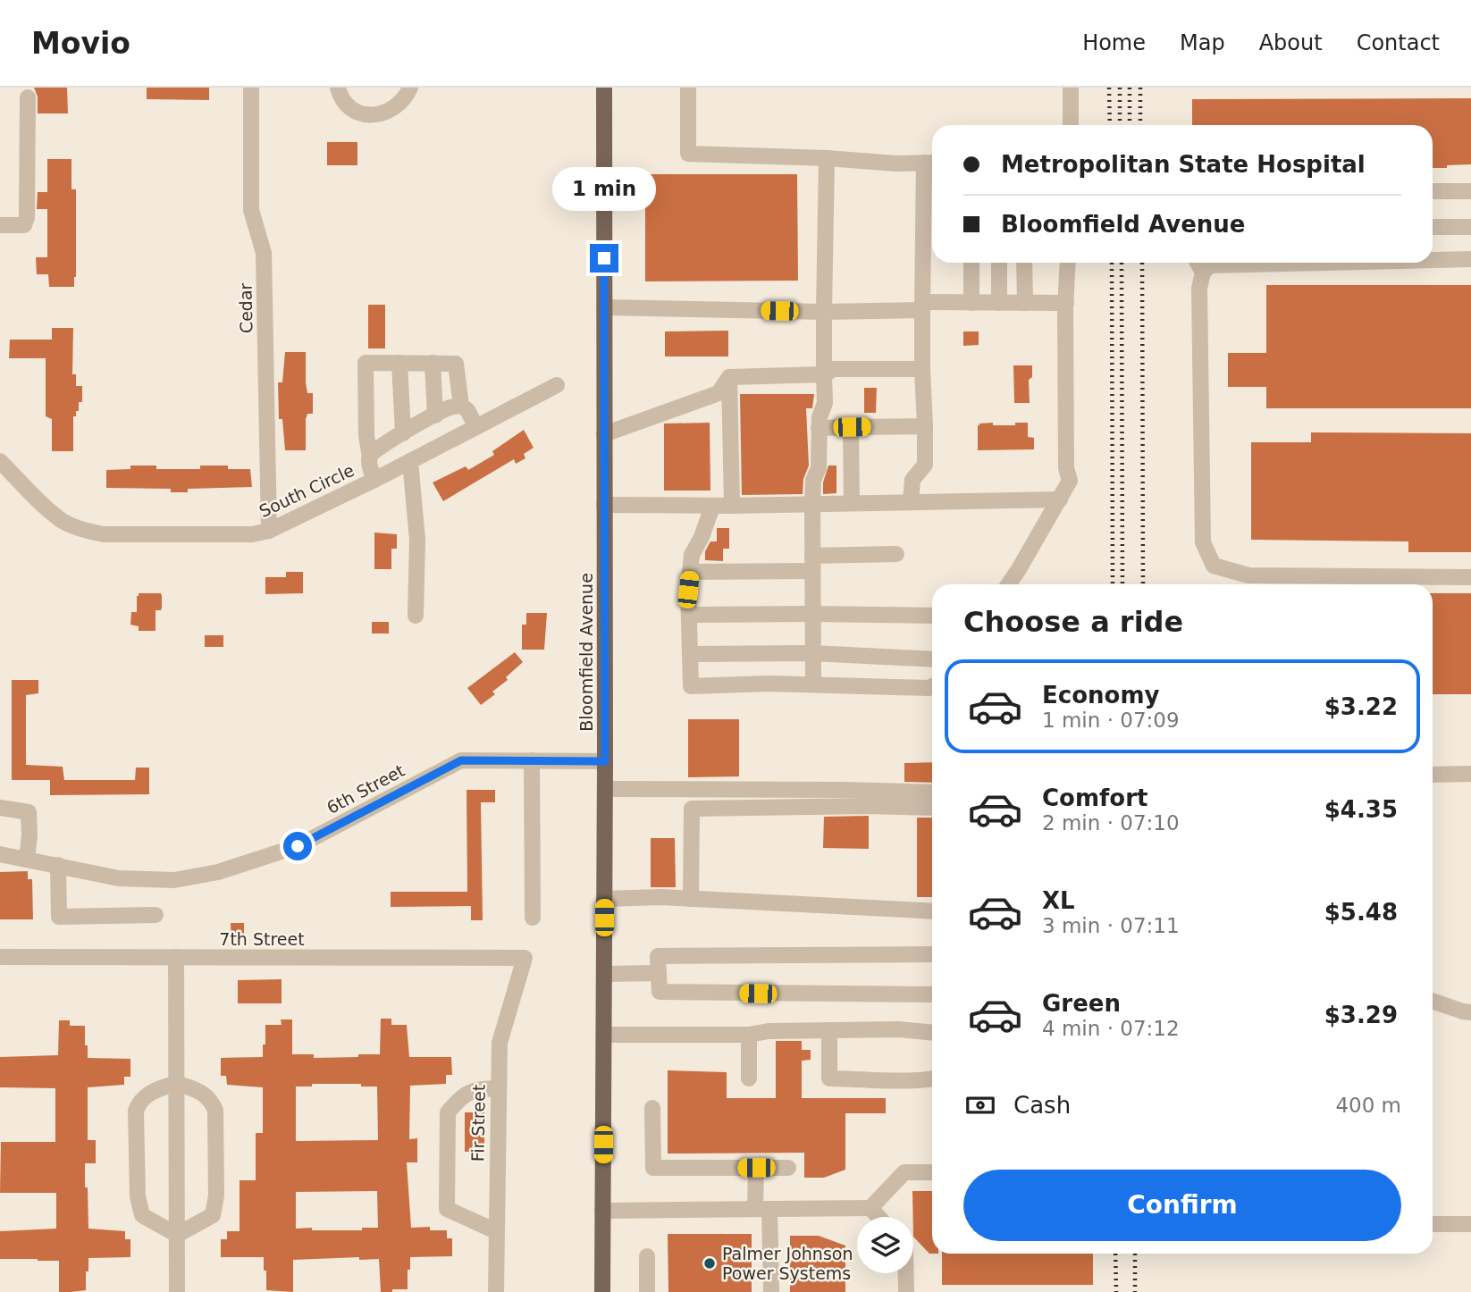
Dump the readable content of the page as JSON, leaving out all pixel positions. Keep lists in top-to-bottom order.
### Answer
{
  "streets": {
    "main road": ["Bloomfield Avenue"],
    "street": [
      "Cedar",
      "South Circle",
      "6th Street",
      "7th Street",
      "Fir Street"
    ]
  },
  "crossings": [
    ["Cedar", "South Circle"],
    ["Bloomfield Avenue", "6th Street"],
    ["7th Street", "Fir Street"]
  ],
  "places": ["Palmer Johnson Power Systems"],
  "page": {
    "header": "Movio",
    "nav": [
      "Home",
      "Map",
      "About",
      "Contact"
    ],
    "banner": ["Metropolitan State Hospital", "Bloomfield Avenue"],
    "bubble": "1 min",
    "heading": "Choose a ride",
    "list": [
      {
        "name": "Economy",
        "note": "1 min · 07:09",
        "value": "$3.22"
      },
      {
        "name": "Comfort",
        "note": "2 min · 07:10",
        "value": "$4.35"
      },
      {
        "name": "XL",
        "note": "3 min · 07:11",
        "value": "$5.48"
      },
      {
        "name": "Green",
        "note": "4 min · 07:12",
        "value": "$3.29"
      }
    ],
    "pay": ["Cash", "400 m"],
    "buttons": "Confirm"
  }
}
